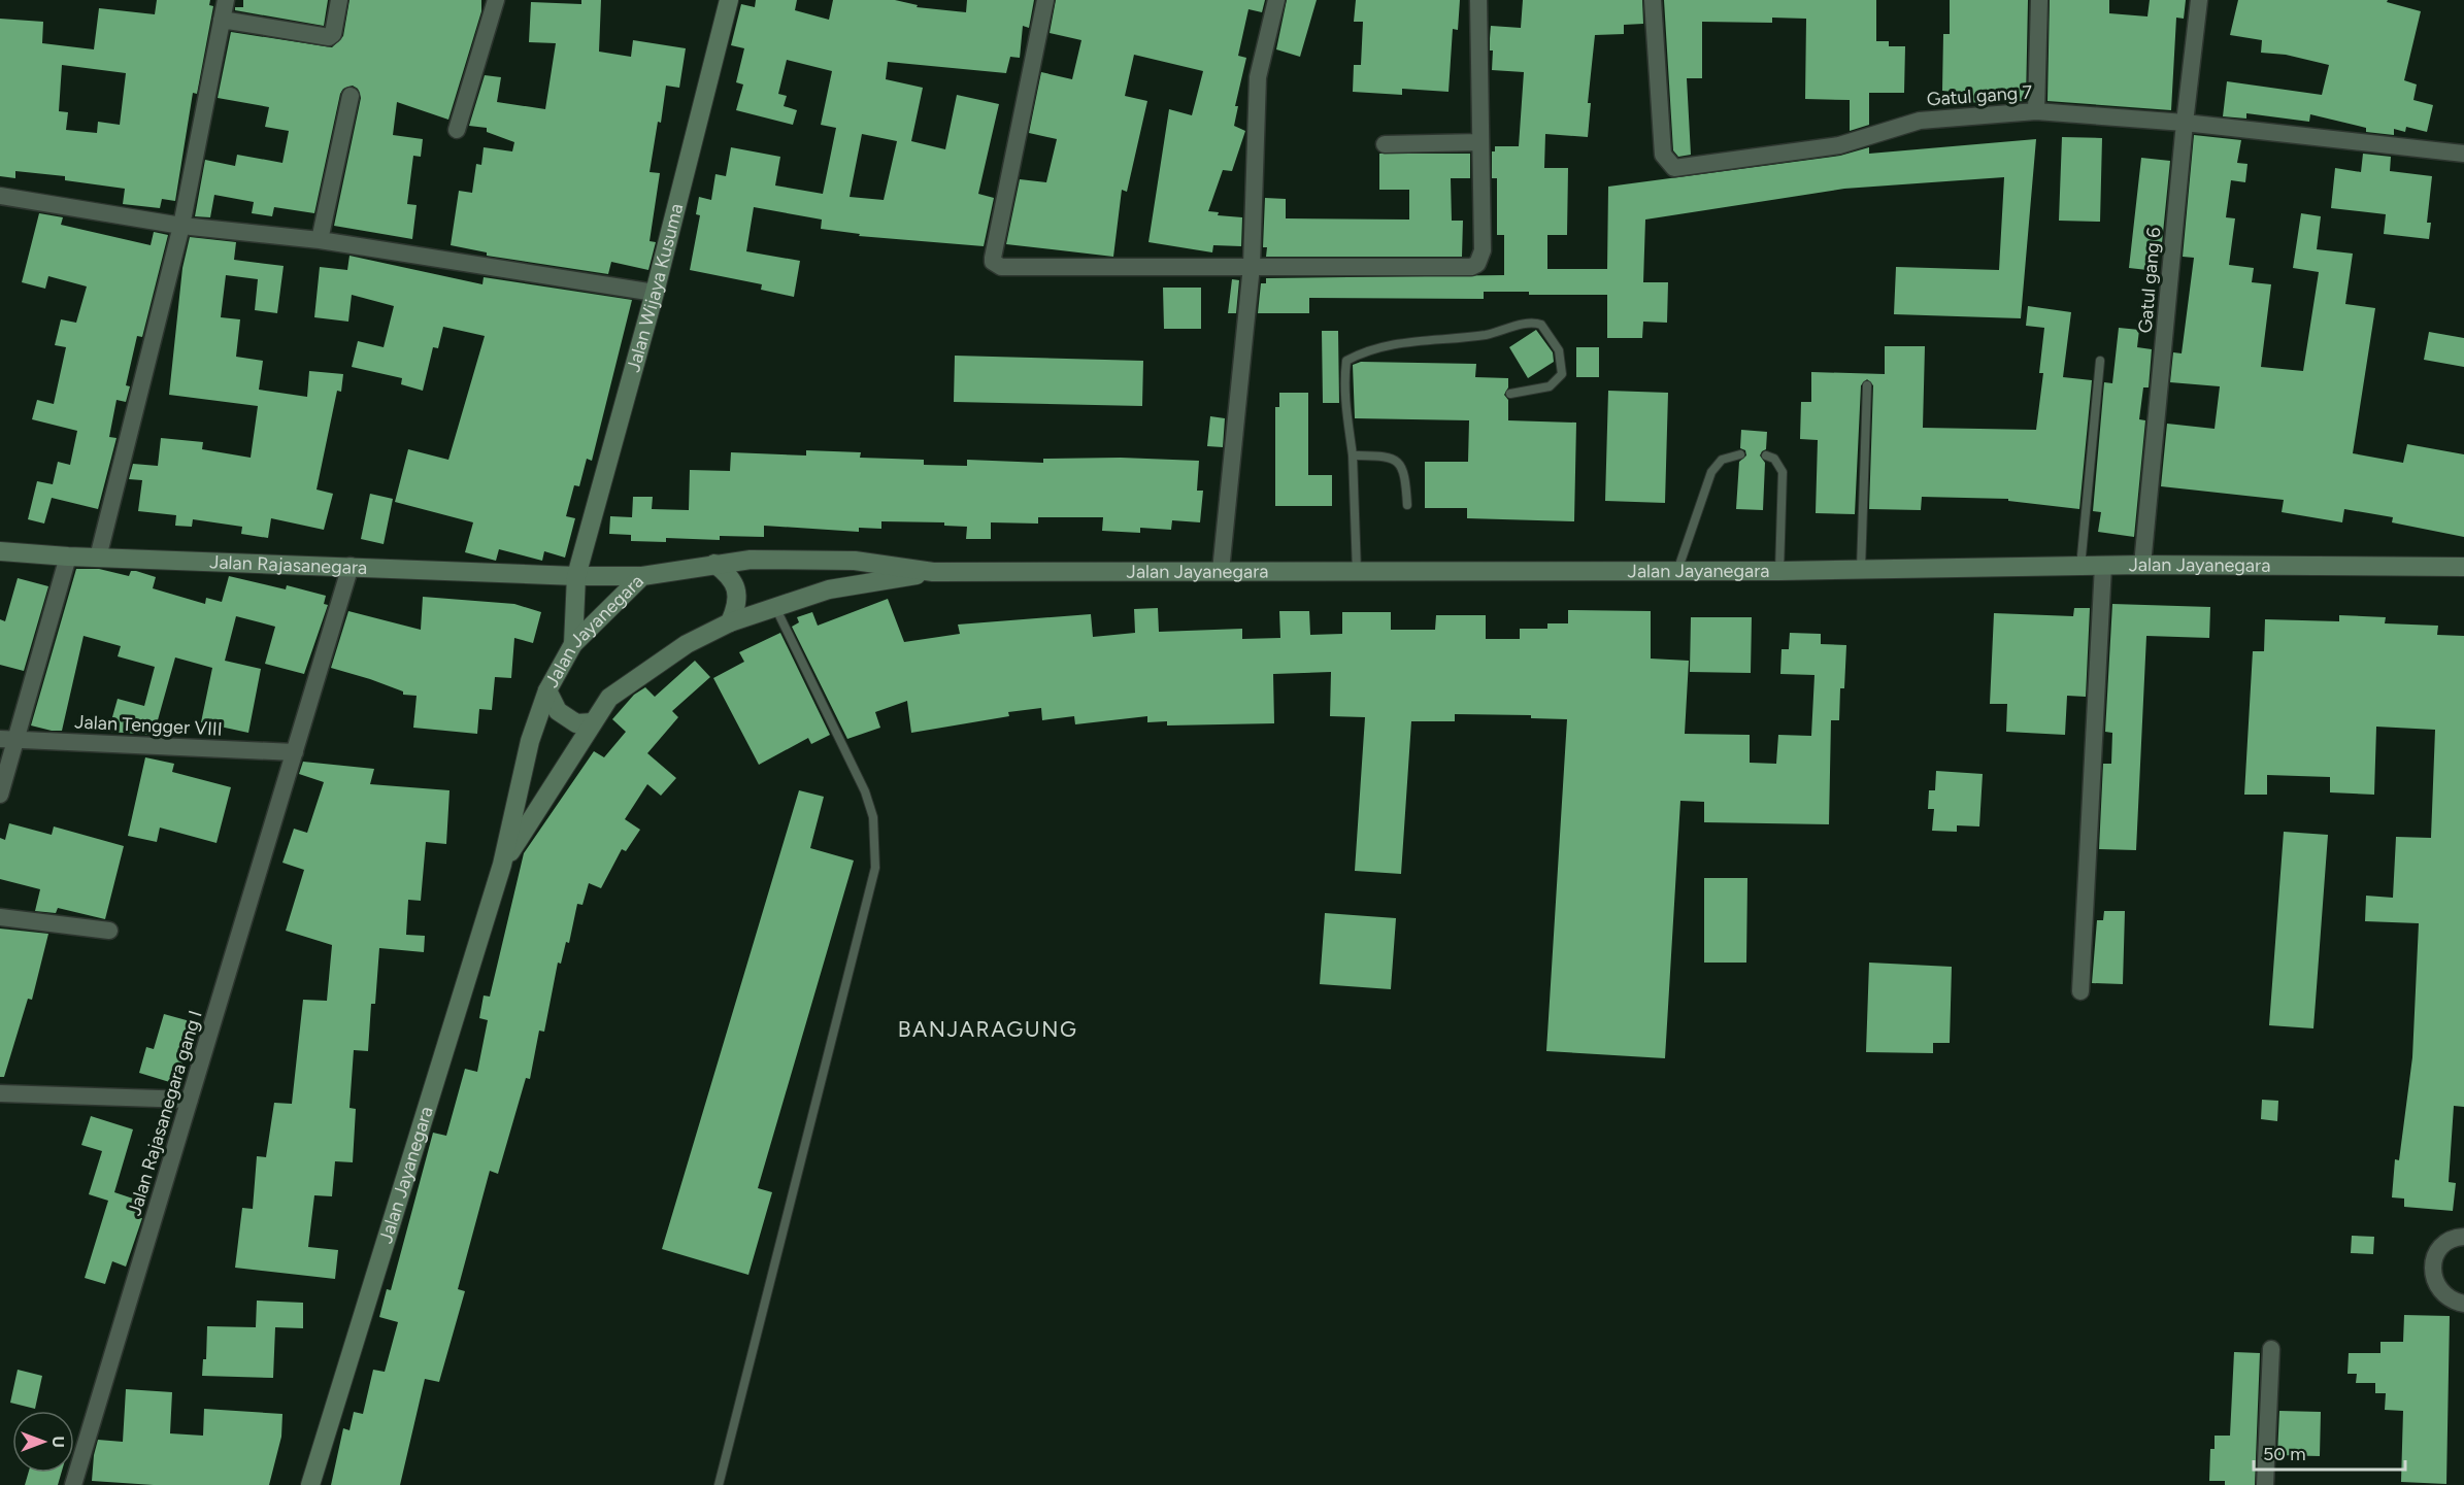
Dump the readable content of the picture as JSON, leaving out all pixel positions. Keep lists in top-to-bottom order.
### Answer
{
  "streets": {
    "main road": ["Jalan Wijaya Kusuma", "Jalan Rajasanegara", "Jalan Jayanegara"],
    "street": [
      "Gatul gang 7",
      "Gatul gang 6",
      "Jalan Tengger VIII",
      "Jalan Rajasanegara gang I"
    ]
  },
  "crossings": [
    ["Gatul gang 7", "Gatul gang 6"],
    ["Gatul gang 6", "Jalan Jayanegara"],
    ["Jalan Wijaya Kusuma", "Jalan Rajasanegara"],
    ["Jalan Wijaya Kusuma", "Jalan Jayanegara"],
    ["Jalan Rajasanegara", "Jalan Jayanegara"],
    ["Jalan Rajasanegara", "Jalan Rajasanegara gang I"],
    ["Jalan Tengger VIII", "Jalan Rajasanegara gang I"]
  ],
  "districts": ["BANJARAGUNG"],
  "scale_bar": "50 m",
  "north": "right"
}
